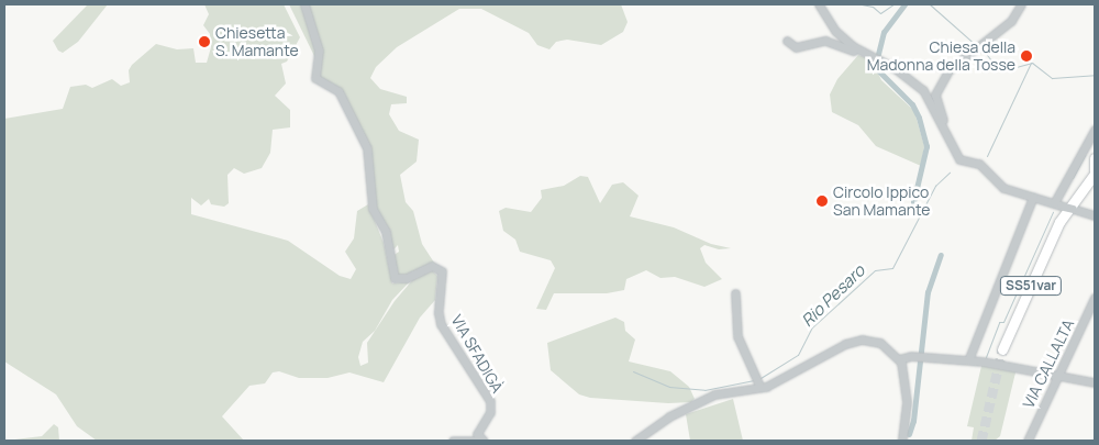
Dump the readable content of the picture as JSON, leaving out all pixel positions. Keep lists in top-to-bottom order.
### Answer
{
  "streets": {
    "main road": ["SS51var"],
    "street": ["VIA SFADIGÀ", "VIA CALLALTA"]
  },
  "water": ["Rio Pesaro"],
  "places": ["Chiesetta S. Mamante", "Chiesa della Madonna della Tosse", "Circolo Ippico San Mamante"]
}
